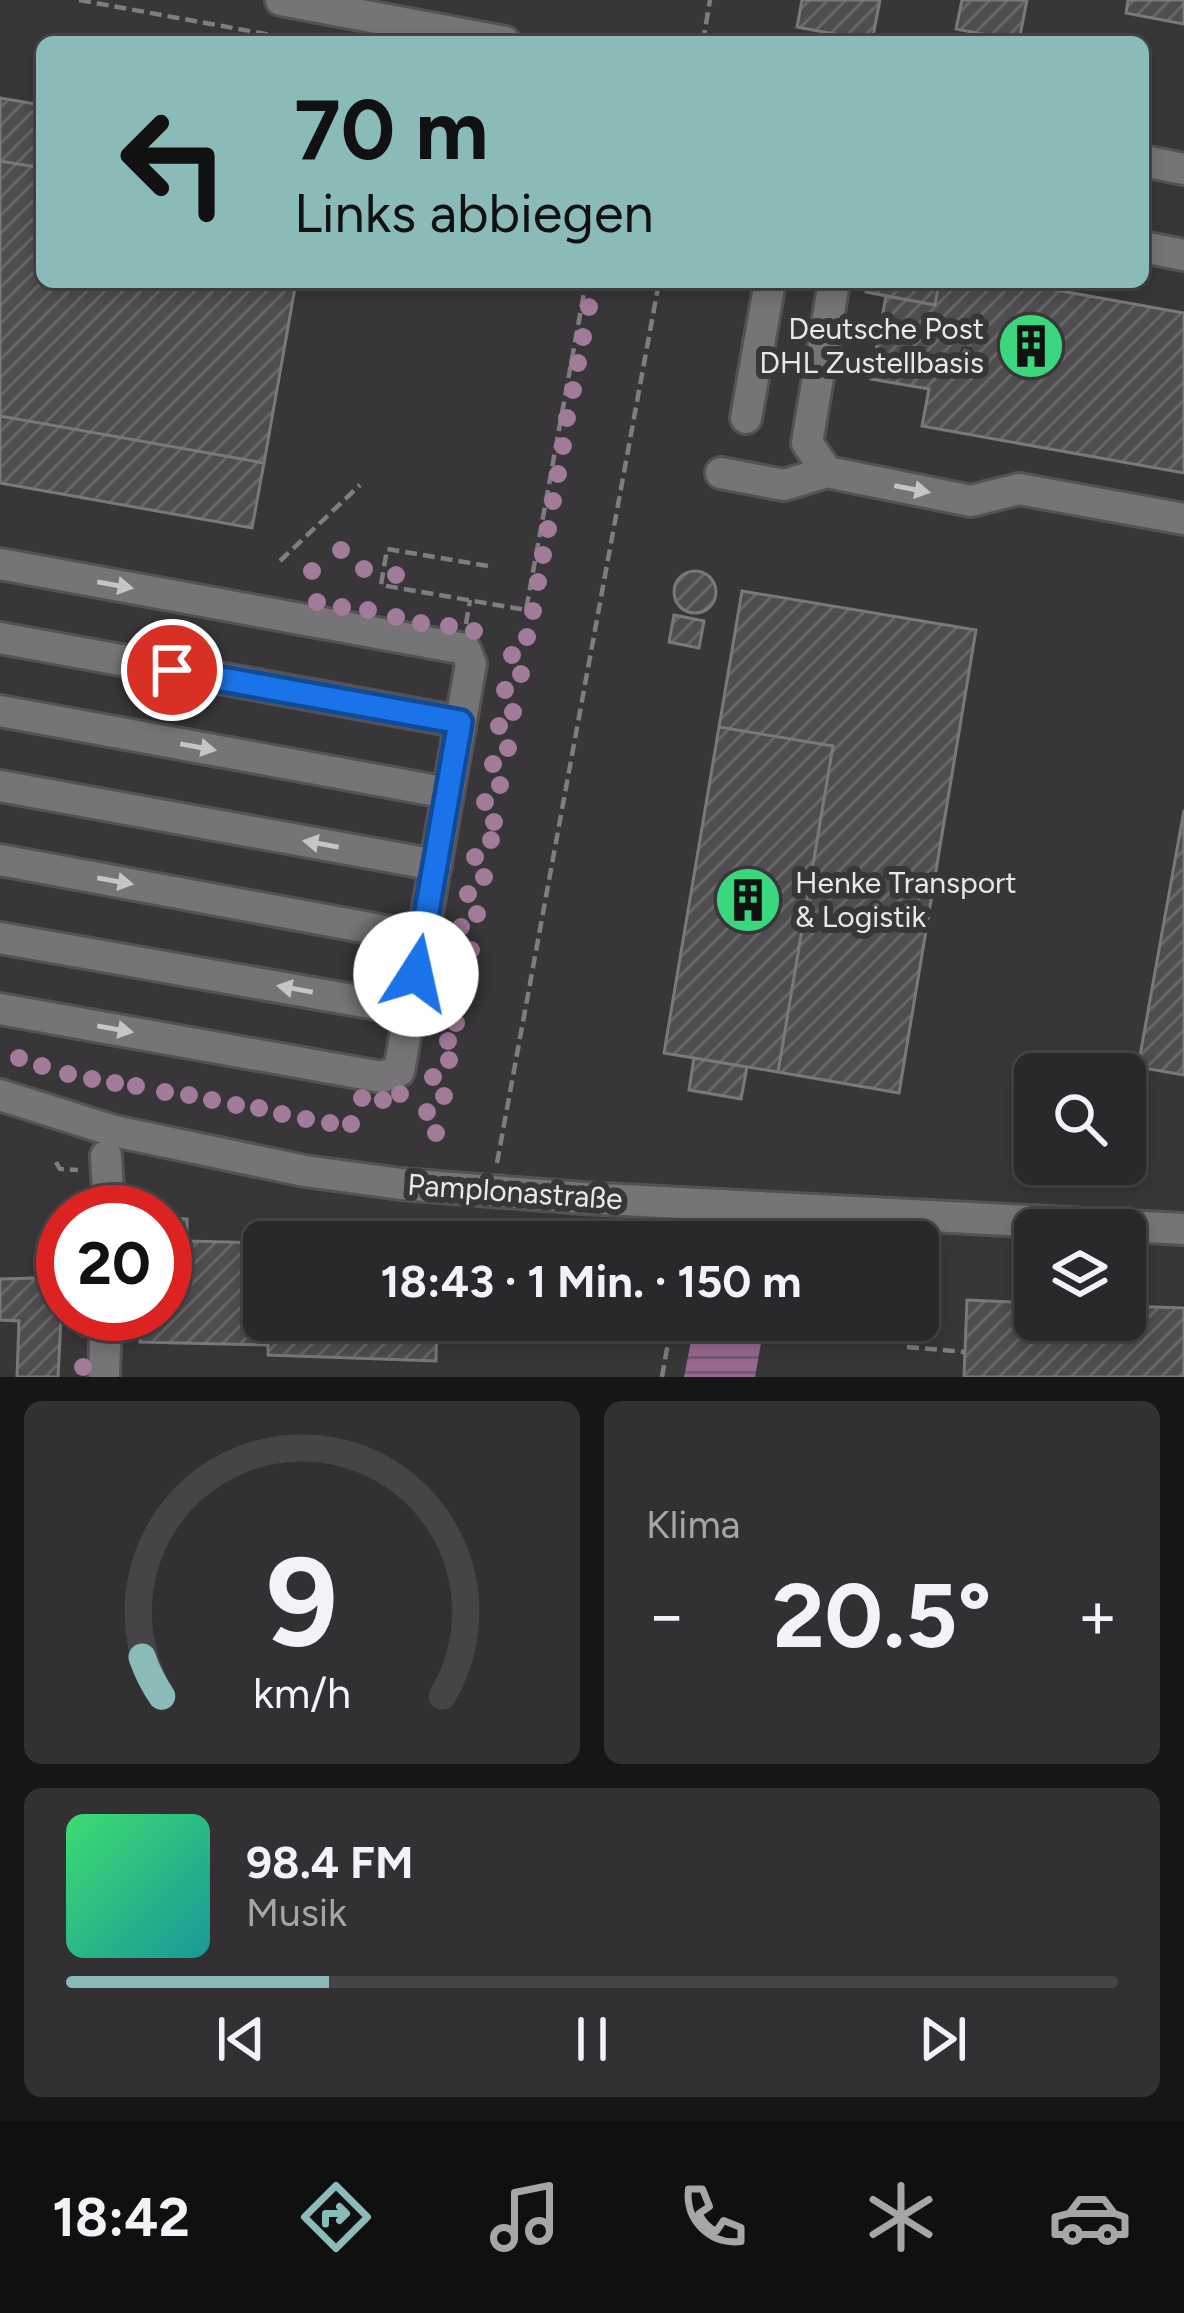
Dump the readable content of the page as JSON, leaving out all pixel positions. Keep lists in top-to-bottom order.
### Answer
{
  "streets": {
    "street": ["Pamplonastraße"]
  },
  "places": {
    "building": ["Deutsche Post DHL Zustellbasis", "Henke Transport & Logistik"]
  },
  "page": {
    "turn": ["70 m", "Links abbiegen"],
    "limit": "20",
    "trip": "18:43 · 1 Min. · 150 m",
    "tile": "Klima",
    "heat": ["−", "20.5°", "+"],
    "song": ["98.4 FM", "Musik"],
    "tabs": "18:42",
    "gauge": ["9", "km/h"]
  }
}
